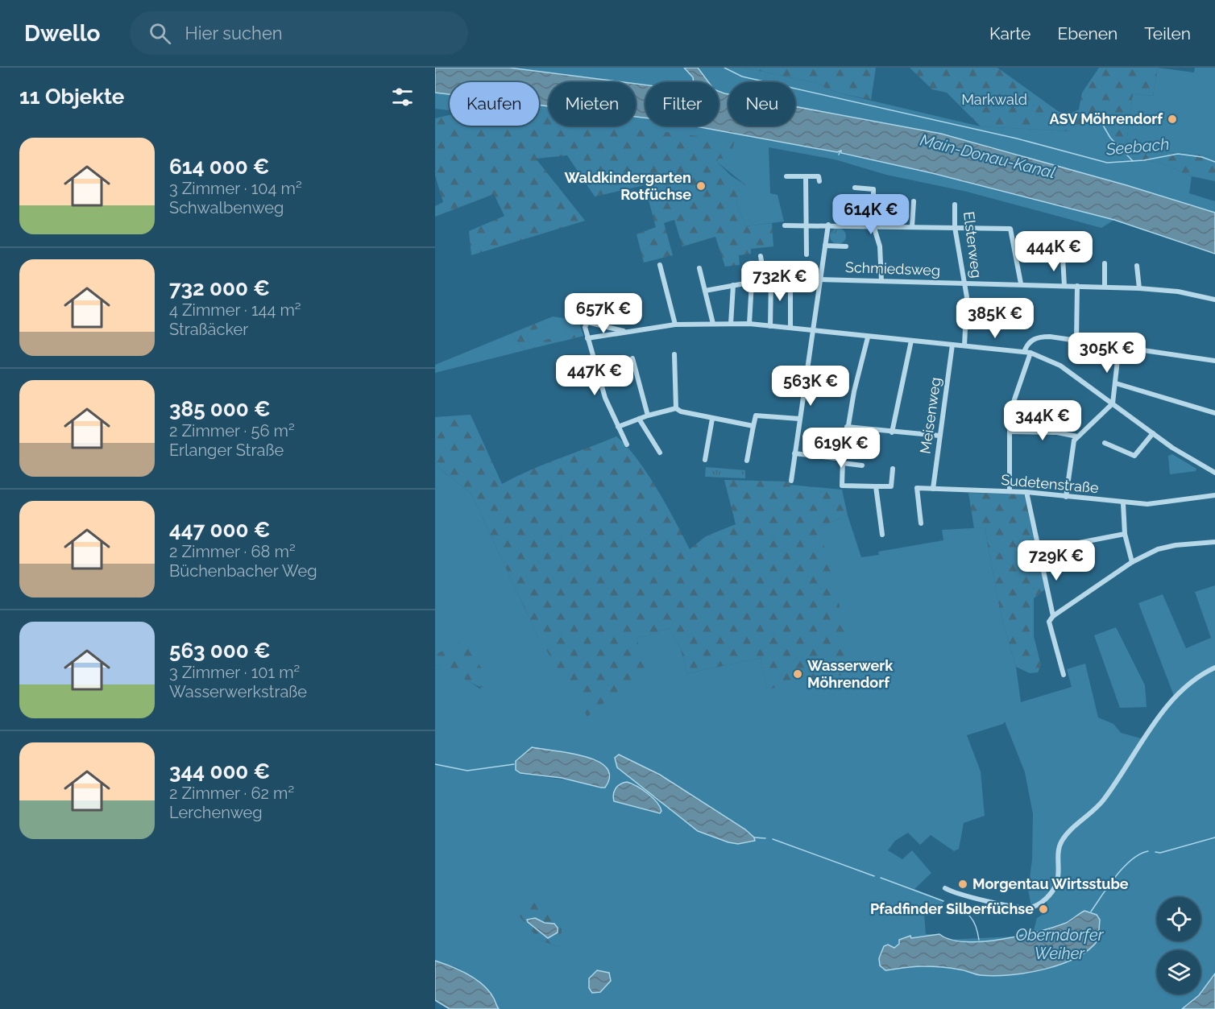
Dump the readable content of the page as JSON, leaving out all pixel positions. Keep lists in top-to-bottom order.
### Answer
{
  "streets": {
    "street": [
      "Elsterweg",
      "Schmiedsweg",
      "Meisenweg",
      "Sudetenstraße"
    ]
  },
  "crossings": [
    ["Elsterweg", "Schmiedsweg"],
    ["Meisenweg", "Sudetenstraße"]
  ],
  "water": ["Seebach", "Main-Donau-Kanal", "Oberndorfer Weiher"],
  "parks": ["Markwald"],
  "places": [
    "ASV Möhrendorf",
    "Waldkindergarten Rotfüchse",
    "Wasserwerk Möhrendorf",
    "Morgentau Wirtsstube",
    "Pfadfinder Silberfüchse"
  ],
  "page": {
    "header": "Dwello",
    "search": "Hier suchen",
    "nav": ["Karte", "Ebenen", "Teilen"],
    "heading": "11 Objekte",
    "chip": [
      "Kaufen",
      "Mieten",
      "Filter",
      "Neu"
    ],
    "list": [
      {
        "name": "614 000 €",
        "note": "3 Zimmer · 104 m² · Schwalbenweg"
      },
      {
        "name": "732 000 €",
        "note": "4 Zimmer · 144 m² · Straßäcker"
      },
      {
        "name": "385 000 €",
        "note": "2 Zimmer · 56 m² · Erlanger Straße"
      },
      {
        "name": "447 000 €",
        "note": "2 Zimmer · 68 m² · Büchenbacher Weg"
      },
      {
        "name": "563 000 €",
        "note": "3 Zimmer · 101 m² · Wasserwerkstraße"
      },
      {
        "name": "344 000 €",
        "note": "2 Zimmer · 62 m² · Lerchenweg"
      }
    ],
    "price": [
      "614K €",
      "444K €",
      "732K €",
      "657K €",
      "385K €",
      "305K €",
      "447K €",
      "563K €",
      "344K €",
      "619K €",
      "729K €"
    ]
  }
}
